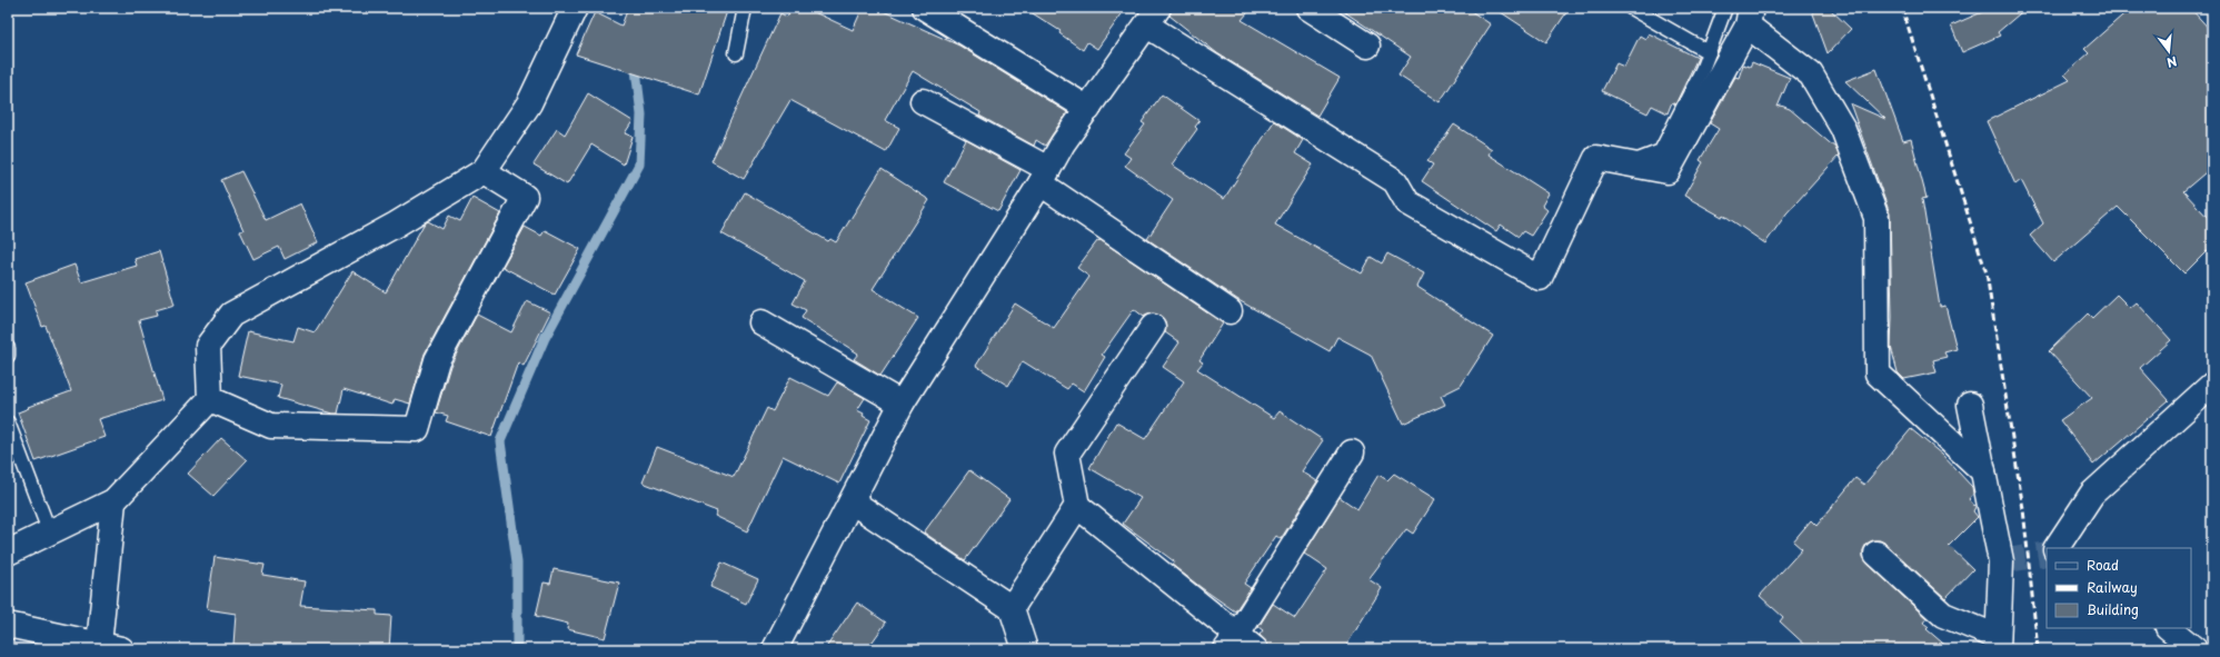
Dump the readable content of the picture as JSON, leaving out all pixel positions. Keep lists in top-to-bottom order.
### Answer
{
  "legend": ["Road", "Railway", "Building"],
  "north": "bottom"
}
